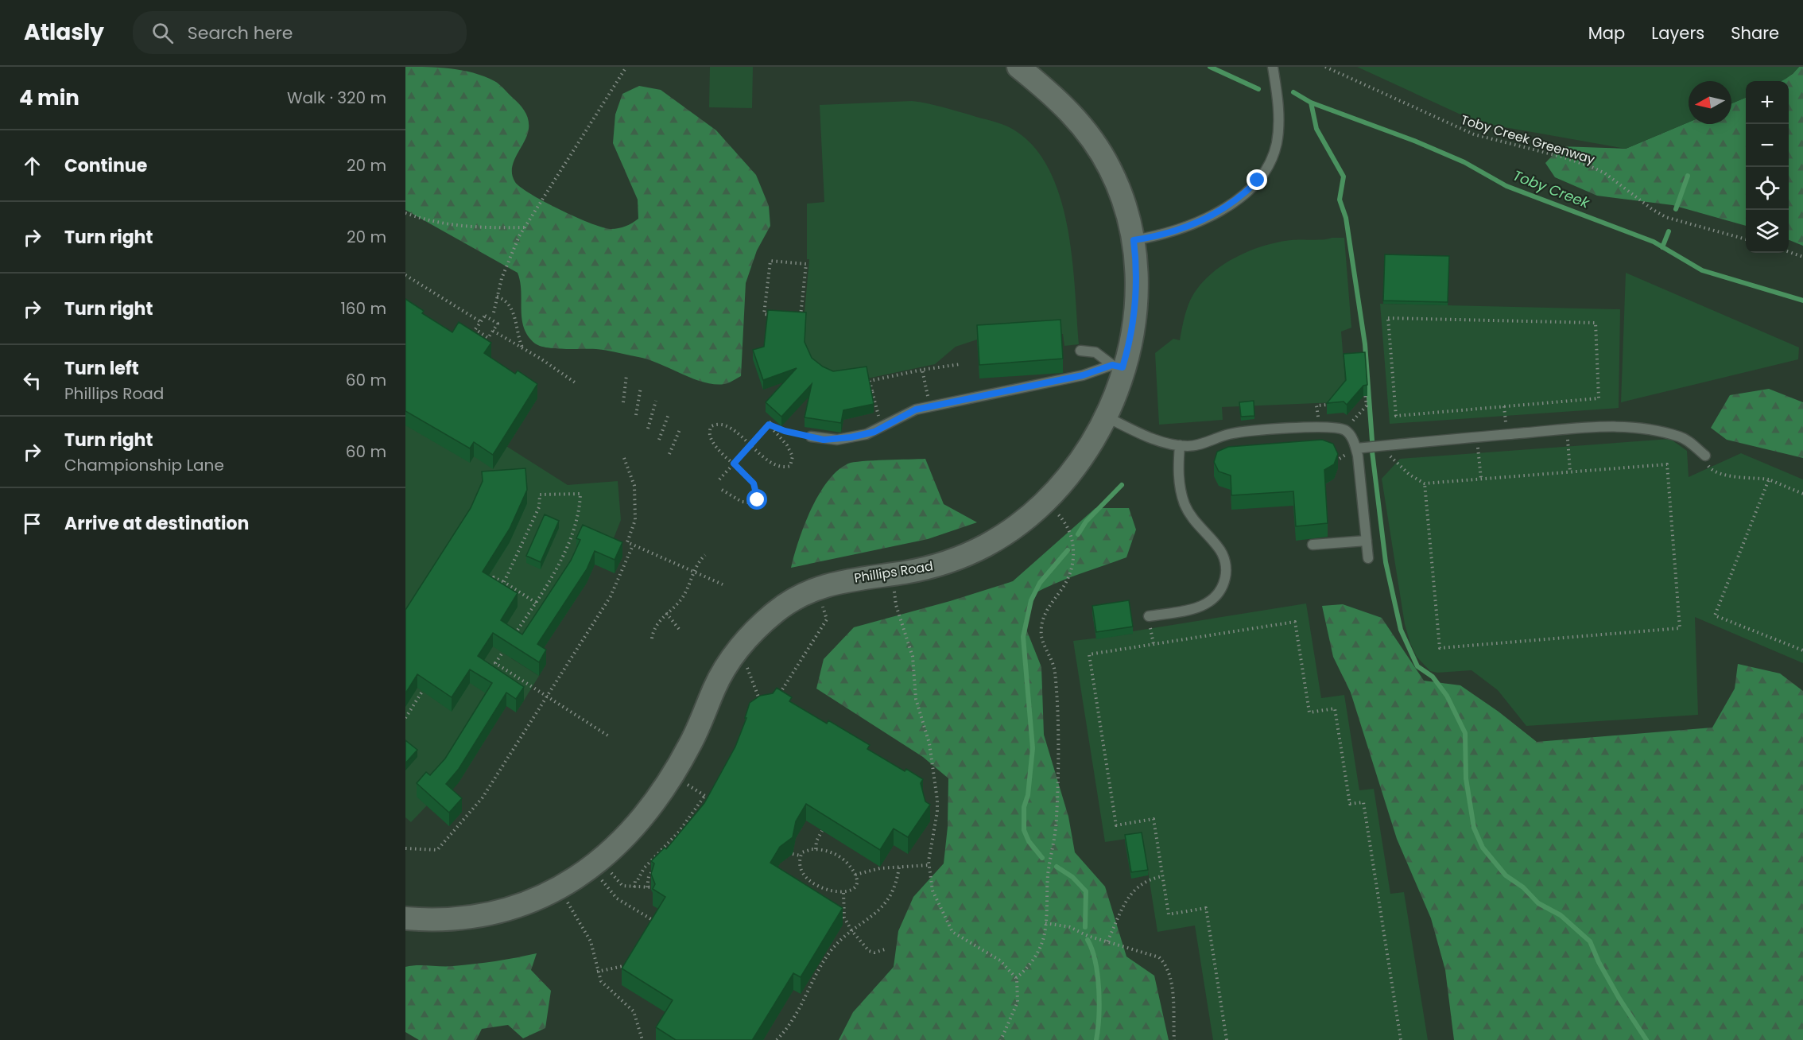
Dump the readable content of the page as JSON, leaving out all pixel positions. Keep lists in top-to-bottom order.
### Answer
{
  "streets": {
    "street": ["Phillips Road"],
    "path": ["Toby Creek Greenway"]
  },
  "water": ["Toby Creek"],
  "north": "left",
  "page": {
    "header": "Atlasly",
    "search": "Search here",
    "nav": ["Map", "Layers", "Share"],
    "heading": ["4 min", "Walk · 320 m"],
    "map_buttons": ["+", "−"],
    "list": [
      ["Continue", "20 m"],
      ["Turn right", "20 m"],
      ["Turn right", "160 m"],
      ["Turn left", "Phillips Road", "60 m"],
      ["Turn right", "Championship Lane", "60 m"],
      "Arrive at destination"
    ]
  }
}
